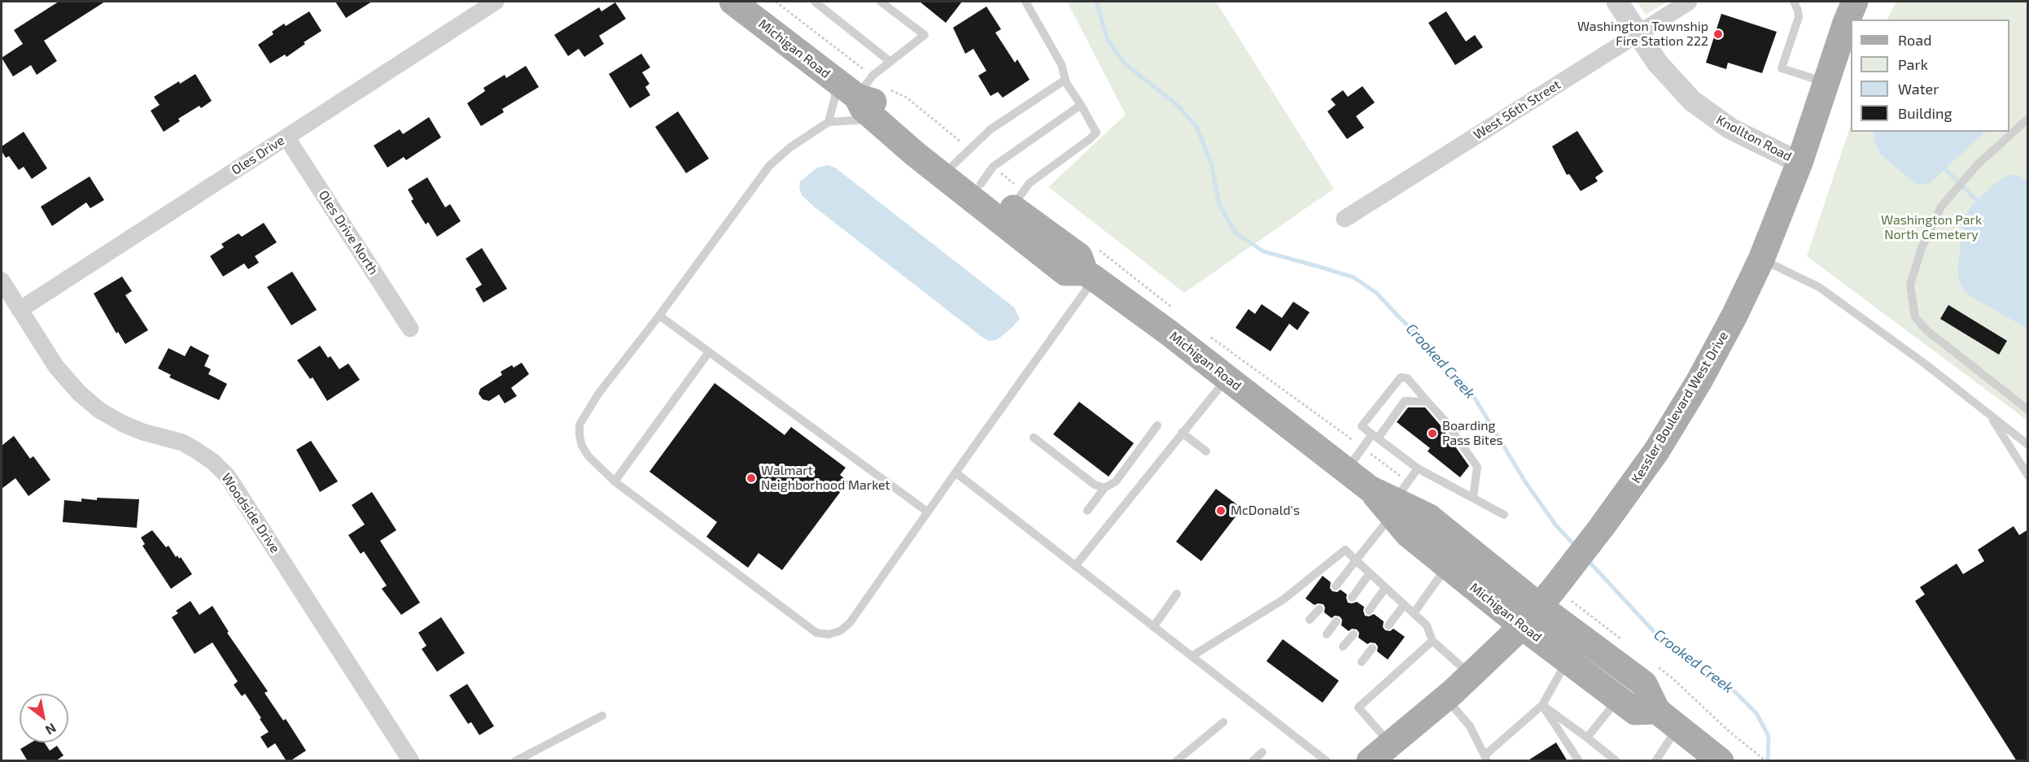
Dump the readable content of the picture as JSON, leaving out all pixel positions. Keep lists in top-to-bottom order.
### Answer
{
  "streets": {
    "main road": ["Michigan Road", "Kessler Boulevard West Drive"],
    "street": [
      "West 56th Street",
      "Knollton Road",
      "Oles Drive",
      "Oles Drive North",
      "Woodside Drive"
    ]
  },
  "crossings": [
    ["Michigan Road", "Kessler Boulevard West Drive"],
    ["West 56th Street", "Knollton Road"],
    ["Knollton Road", "Kessler Boulevard West Drive"],
    ["Oles Drive", "Oles Drive North"],
    ["Oles Drive", "Woodside Drive"]
  ],
  "water": ["Crooked Creek"],
  "parks": ["Washington Park North Cemetery"],
  "places": [
    "Washington Township Fire Station 222",
    "Boarding Pass Bites",
    "Walmart Neighborhood Market",
    "McDonald's"
  ],
  "legend": [
    "Road",
    "Park",
    "Water",
    "Building"
  ],
  "north": "bottom right"
}
